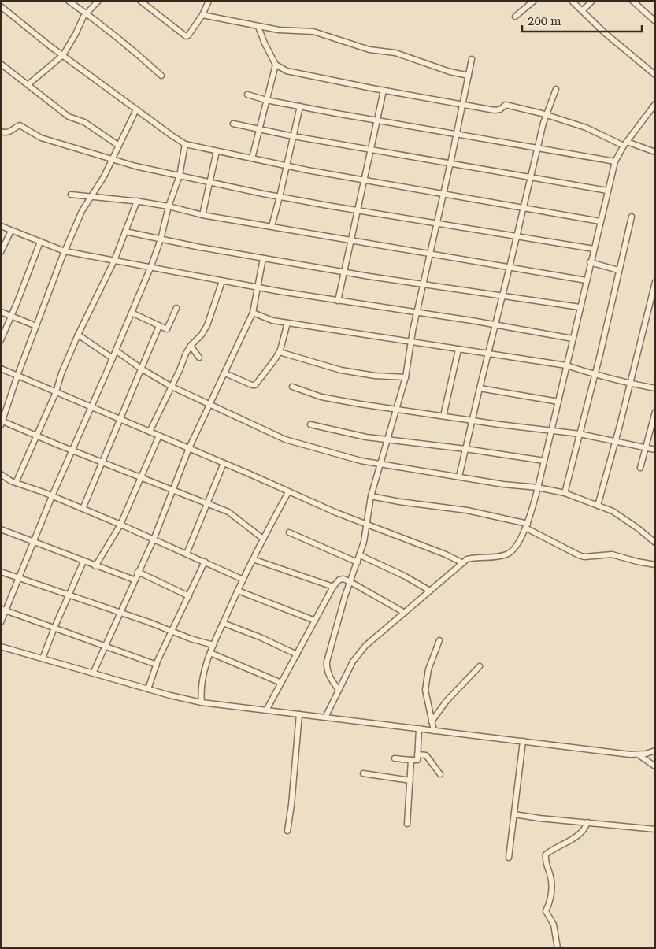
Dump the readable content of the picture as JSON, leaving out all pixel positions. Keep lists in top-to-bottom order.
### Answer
{
  "scale_bar": "200 m"
}
